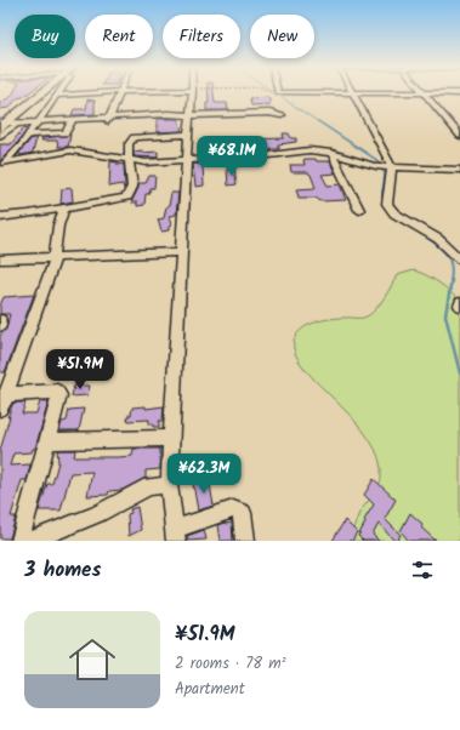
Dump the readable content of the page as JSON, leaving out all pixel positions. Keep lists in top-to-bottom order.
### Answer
{
  "page": {
    "chip": [
      "Buy",
      "Rent",
      "Filters",
      "New"
    ],
    "price": ["¥68.1M", "¥51.9M", "¥62.3M"],
    "heading": "3 homes",
    "list": [
      {
        "name": "¥51.9M",
        "note": "2 rooms · 78 m² · Apartment"
      }
    ]
  }
}
